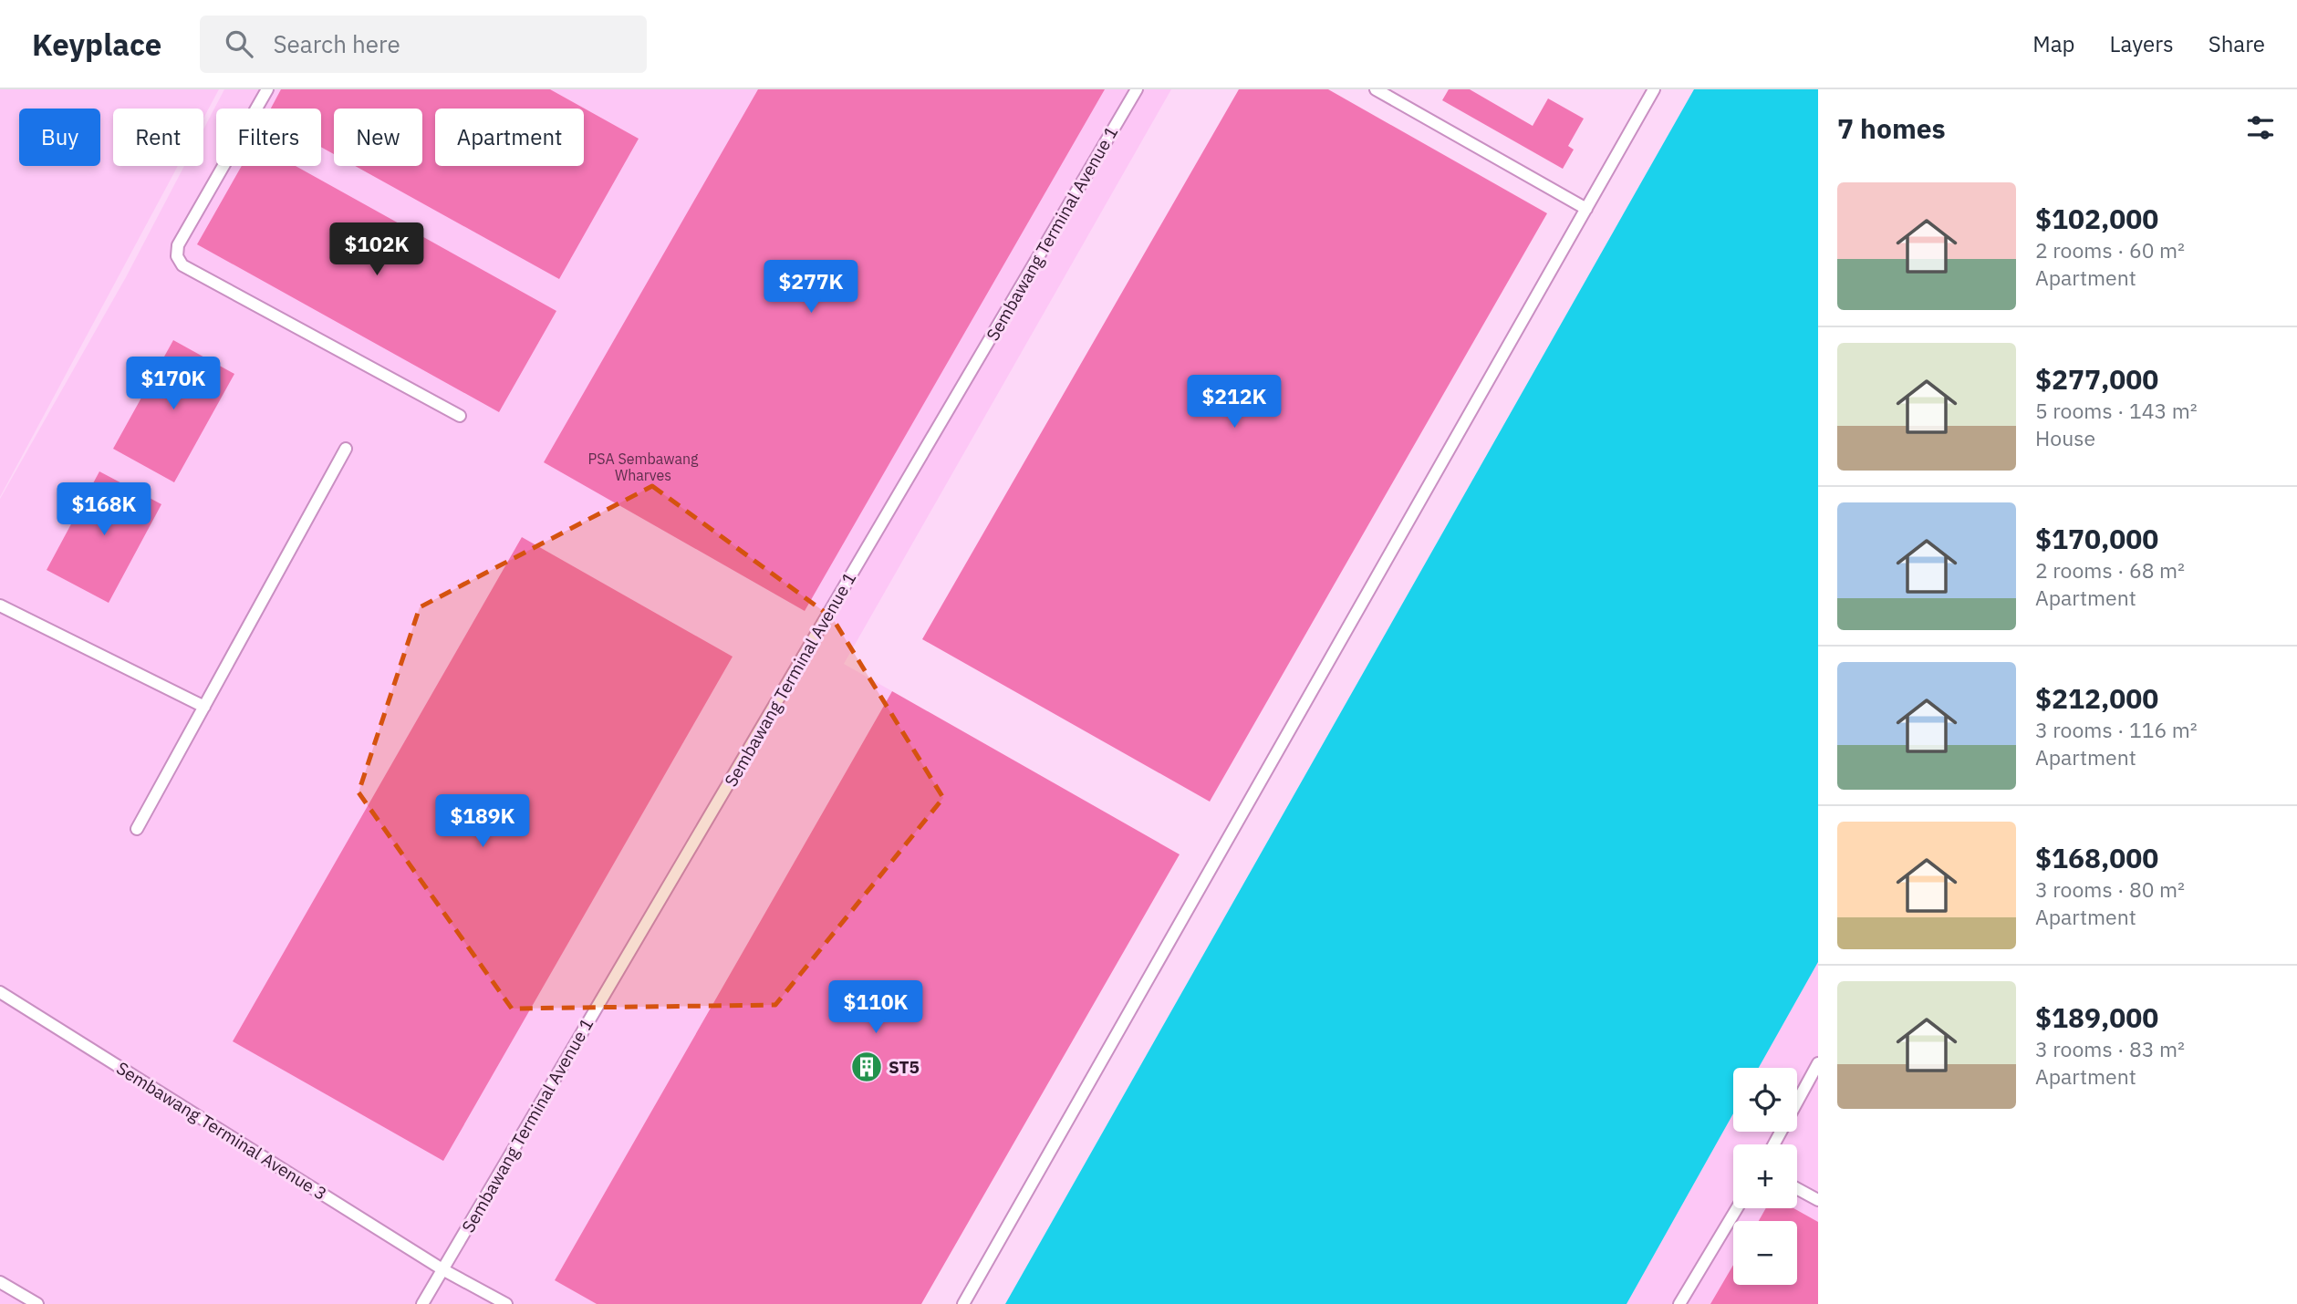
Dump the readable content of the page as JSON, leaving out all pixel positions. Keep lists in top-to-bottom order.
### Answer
{
  "streets": {
    "lane": ["Sembawang Terminal Avenue 1", "Sembawang Terminal Avenue 3"]
  },
  "crossings": [
    ["Sembawang Terminal Avenue 1", "Sembawang Terminal Avenue 3"]
  ],
  "places": {
    "building": ["ST5"]
  },
  "house_numbers": ["PSA Sembawang Wharves"],
  "page": {
    "header": "Keyplace",
    "search": "Search here",
    "nav": ["Map", "Layers", "Share"],
    "heading": "7 homes",
    "chip": [
      "Buy",
      "Rent",
      "Filters",
      "New",
      "Apartment"
    ],
    "list": [
      {
        "name": "$102,000",
        "note": "2 rooms · 60 m² · Apartment"
      },
      {
        "name": "$277,000",
        "note": "5 rooms · 143 m² · House"
      },
      {
        "name": "$170,000",
        "note": "2 rooms · 68 m² · Apartment"
      },
      {
        "name": "$212,000",
        "note": "3 rooms · 116 m² · Apartment"
      },
      {
        "name": "$168,000",
        "note": "3 rooms · 80 m² · Apartment"
      },
      {
        "name": "$189,000",
        "note": "3 rooms · 83 m² · Apartment"
      }
    ],
    "price": [
      "$102K",
      "$277K",
      "$170K",
      "$212K",
      "$168K",
      "$189K",
      "$110K"
    ],
    "map_buttons": ["+", "−"]
  }
}
